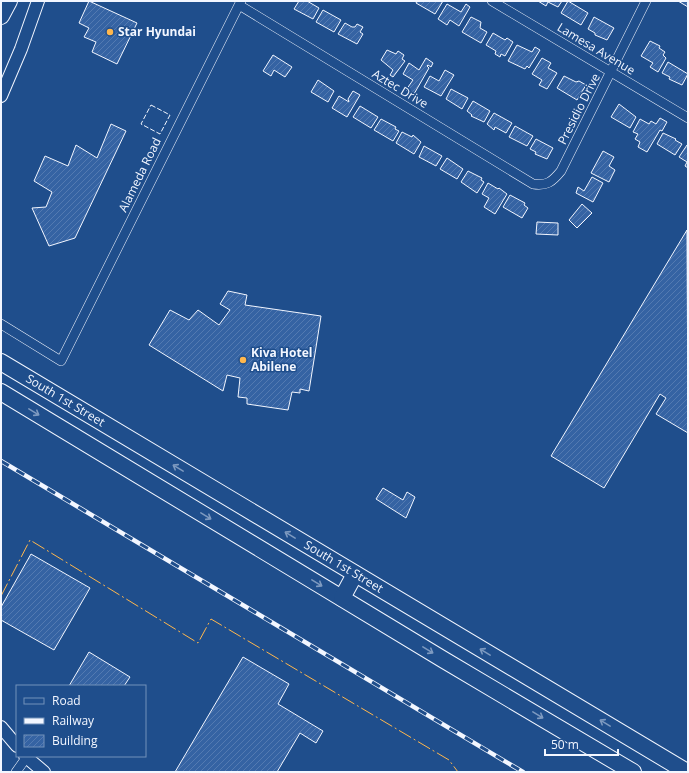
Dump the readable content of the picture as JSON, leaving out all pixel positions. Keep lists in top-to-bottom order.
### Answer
{
  "streets": {
    "highway": ["South 1st Street"],
    "street": [
      "Lamesa Avenue",
      "Aztec Drive",
      "Presidio Drive",
      "Alameda Road"
    ]
  },
  "crossings": [
    ["Lamesa Avenue", "Presidio Drive"],
    ["Aztec Drive", "Presidio Drive"],
    ["Aztec Drive", "Alameda Road"]
  ],
  "places": ["Star Hyundai", "Kiva Hotel Abilene"],
  "legend": ["Road", "Railway", "Building"],
  "scale_bar": "50 m"
}
